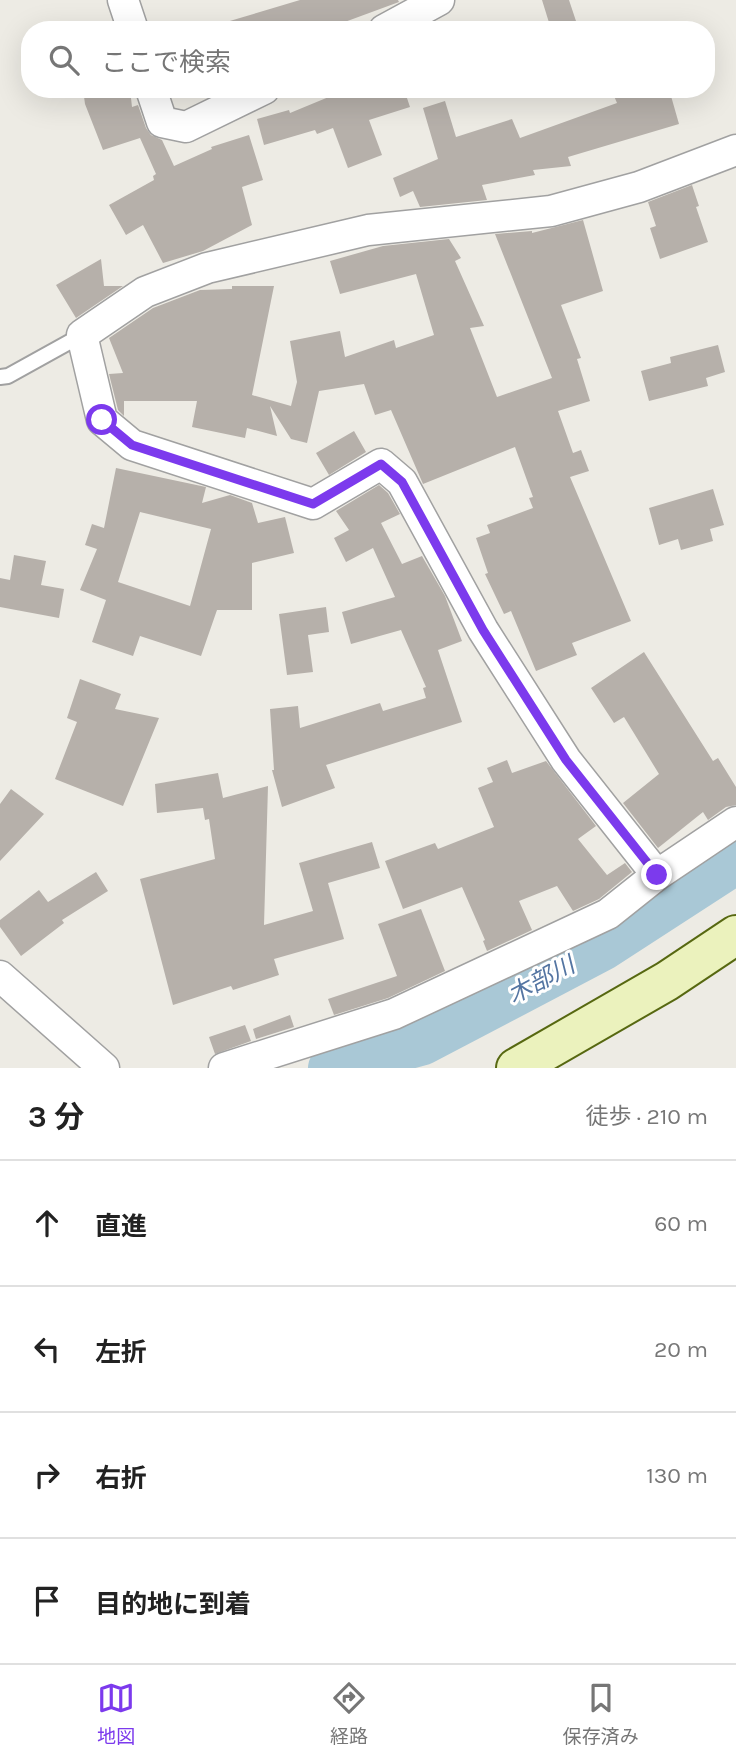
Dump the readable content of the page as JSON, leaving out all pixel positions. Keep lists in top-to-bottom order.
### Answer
{
  "water": ["木部川"],
  "page": {
    "search": "ここで検索",
    "heading": ["3 分", "徒歩 · 210 m"],
    "list": [
      ["直進", "60 m"],
      ["左折", "20 m"],
      ["右折", "130 m"],
      "目的地に到着"
    ],
    "nav": ["地図", "経路", "保存済み"]
  }
}
